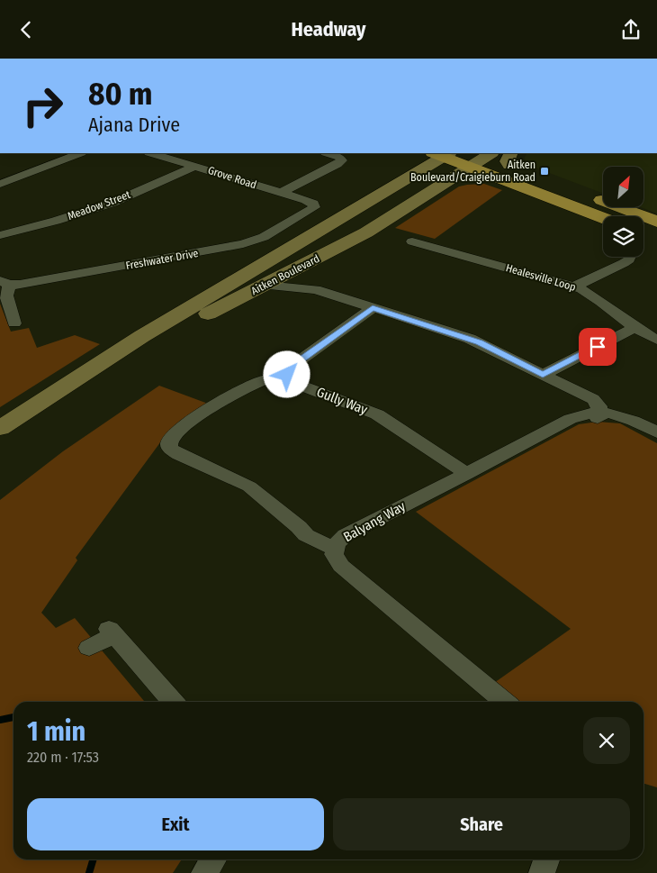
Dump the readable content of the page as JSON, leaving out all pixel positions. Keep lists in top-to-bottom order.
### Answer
{
  "streets": {
    "main road": ["Aitken Boulevard"],
    "street": [
      "Grove Road",
      "Meadow Street",
      "Freshwater Drive",
      "Healesville Loop",
      "Gully Way",
      "Balyang Way"
    ]
  },
  "crossings": [
    ["Grove Road", "Meadow Street"],
    ["Grove Road", "Freshwater Drive"],
    ["Gully Way", "Balyang Way"]
  ],
  "places": {
    "transit": ["Aitken Boulevard/Craigieburn Road"]
  },
  "north": "top right",
  "page": {
    "header": "Headway",
    "turn": ["80 m", "Ajana Drive"],
    "heading": ["1 min", "220 m · 17:53"],
    "buttons": ["Exit", "Share"]
  }
}
